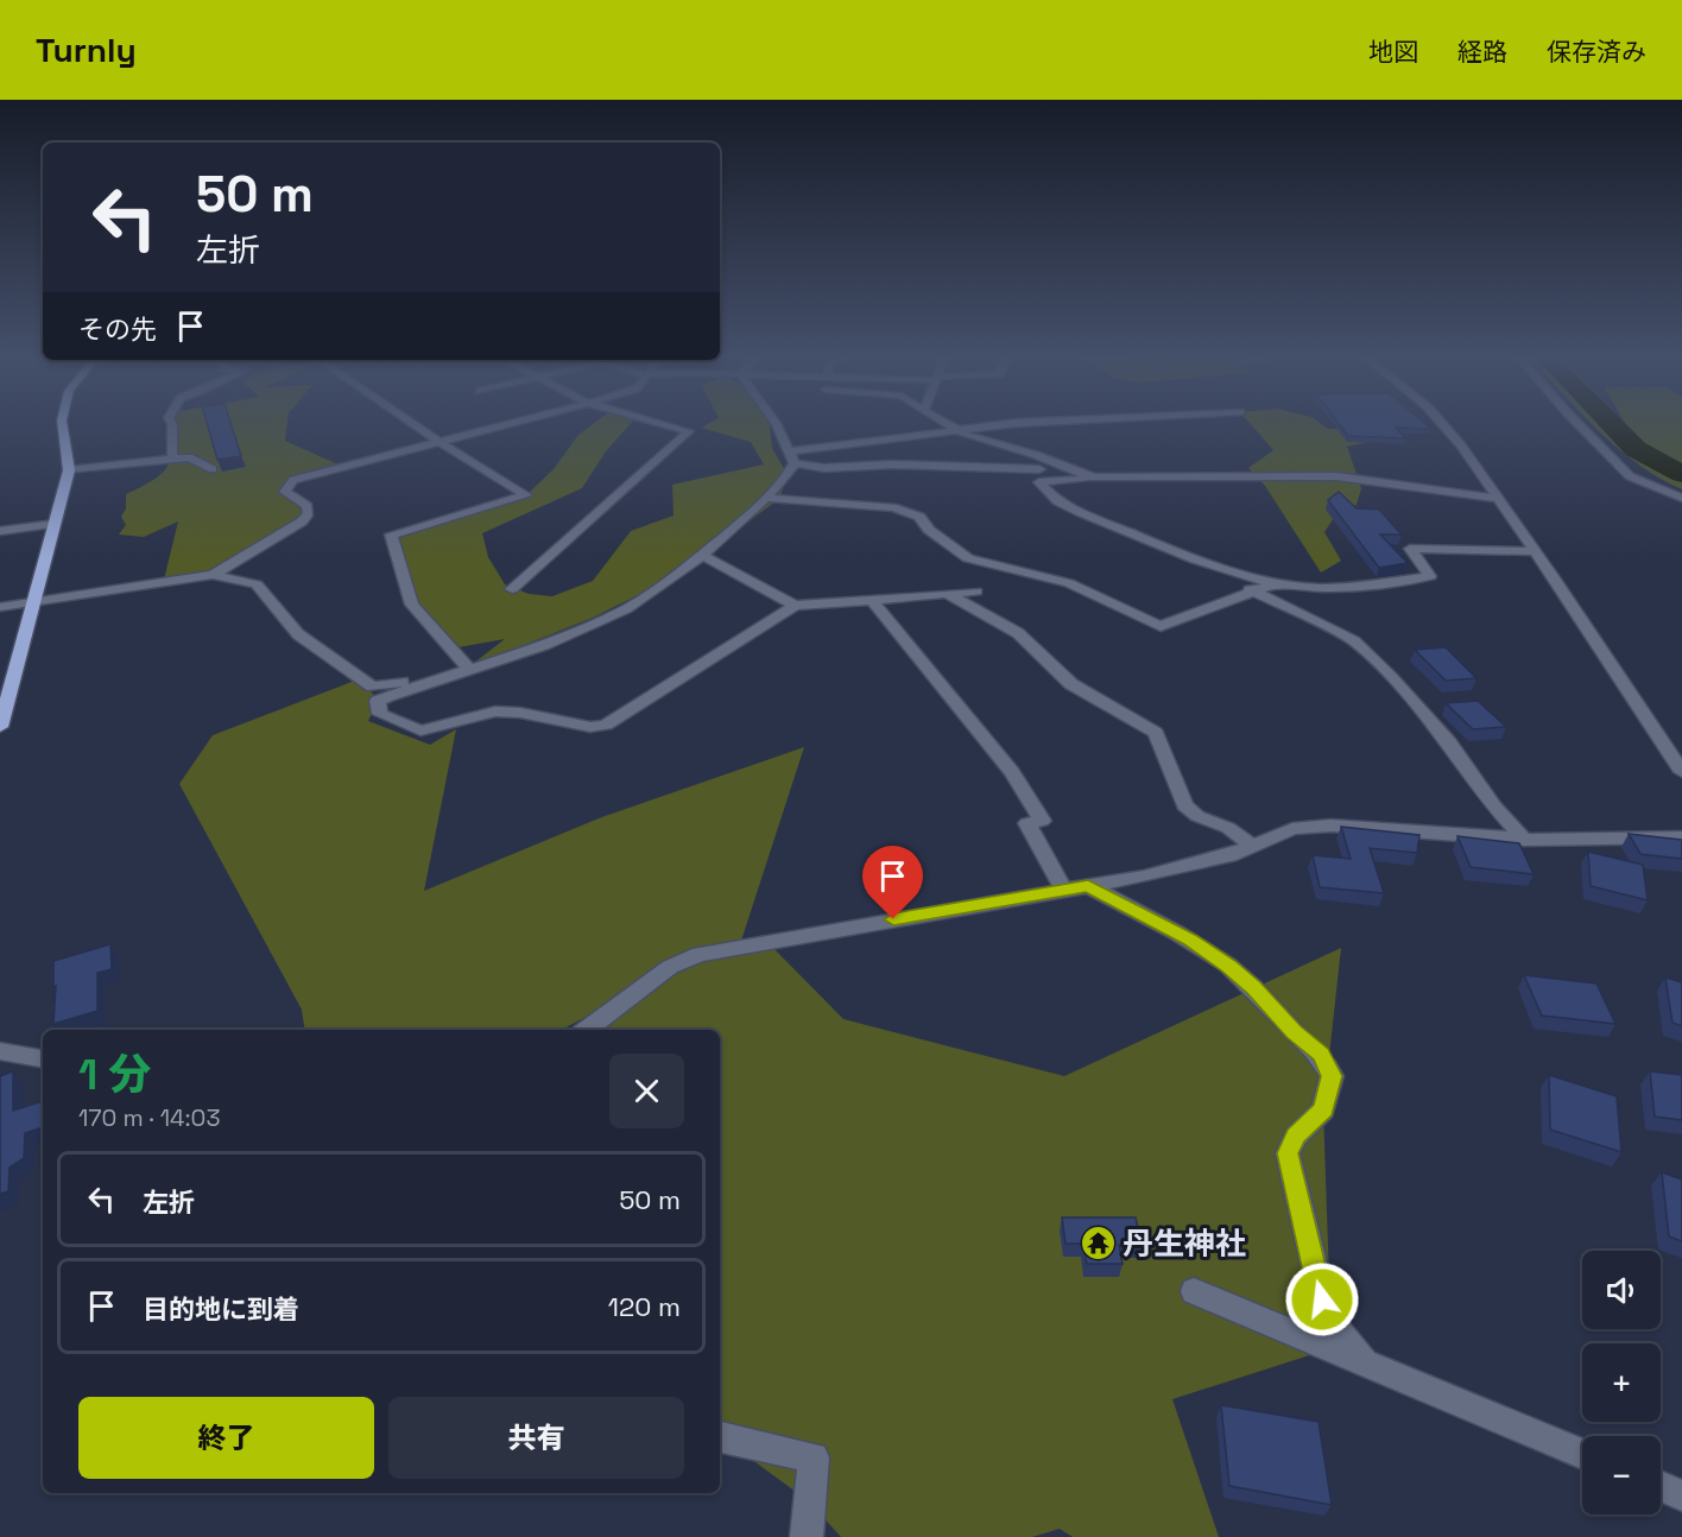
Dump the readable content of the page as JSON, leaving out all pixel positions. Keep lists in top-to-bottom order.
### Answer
{
  "places": {
    "temple": ["丹生神社"]
  },
  "page": {
    "header": "Turnly",
    "nav": ["地図", "経路", "保存済み"],
    "turn": ["50 m", "左折"],
    "then": "その先",
    "heading": ["1 分", "170 m · 14:03"],
    "list": [
      {
        "name": "左折",
        "value": "50 m"
      },
      {
        "name": "目的地に到着",
        "value": "120 m"
      }
    ],
    "map_buttons": ["+", "−"],
    "buttons": ["終了", "共有"]
  }
}
